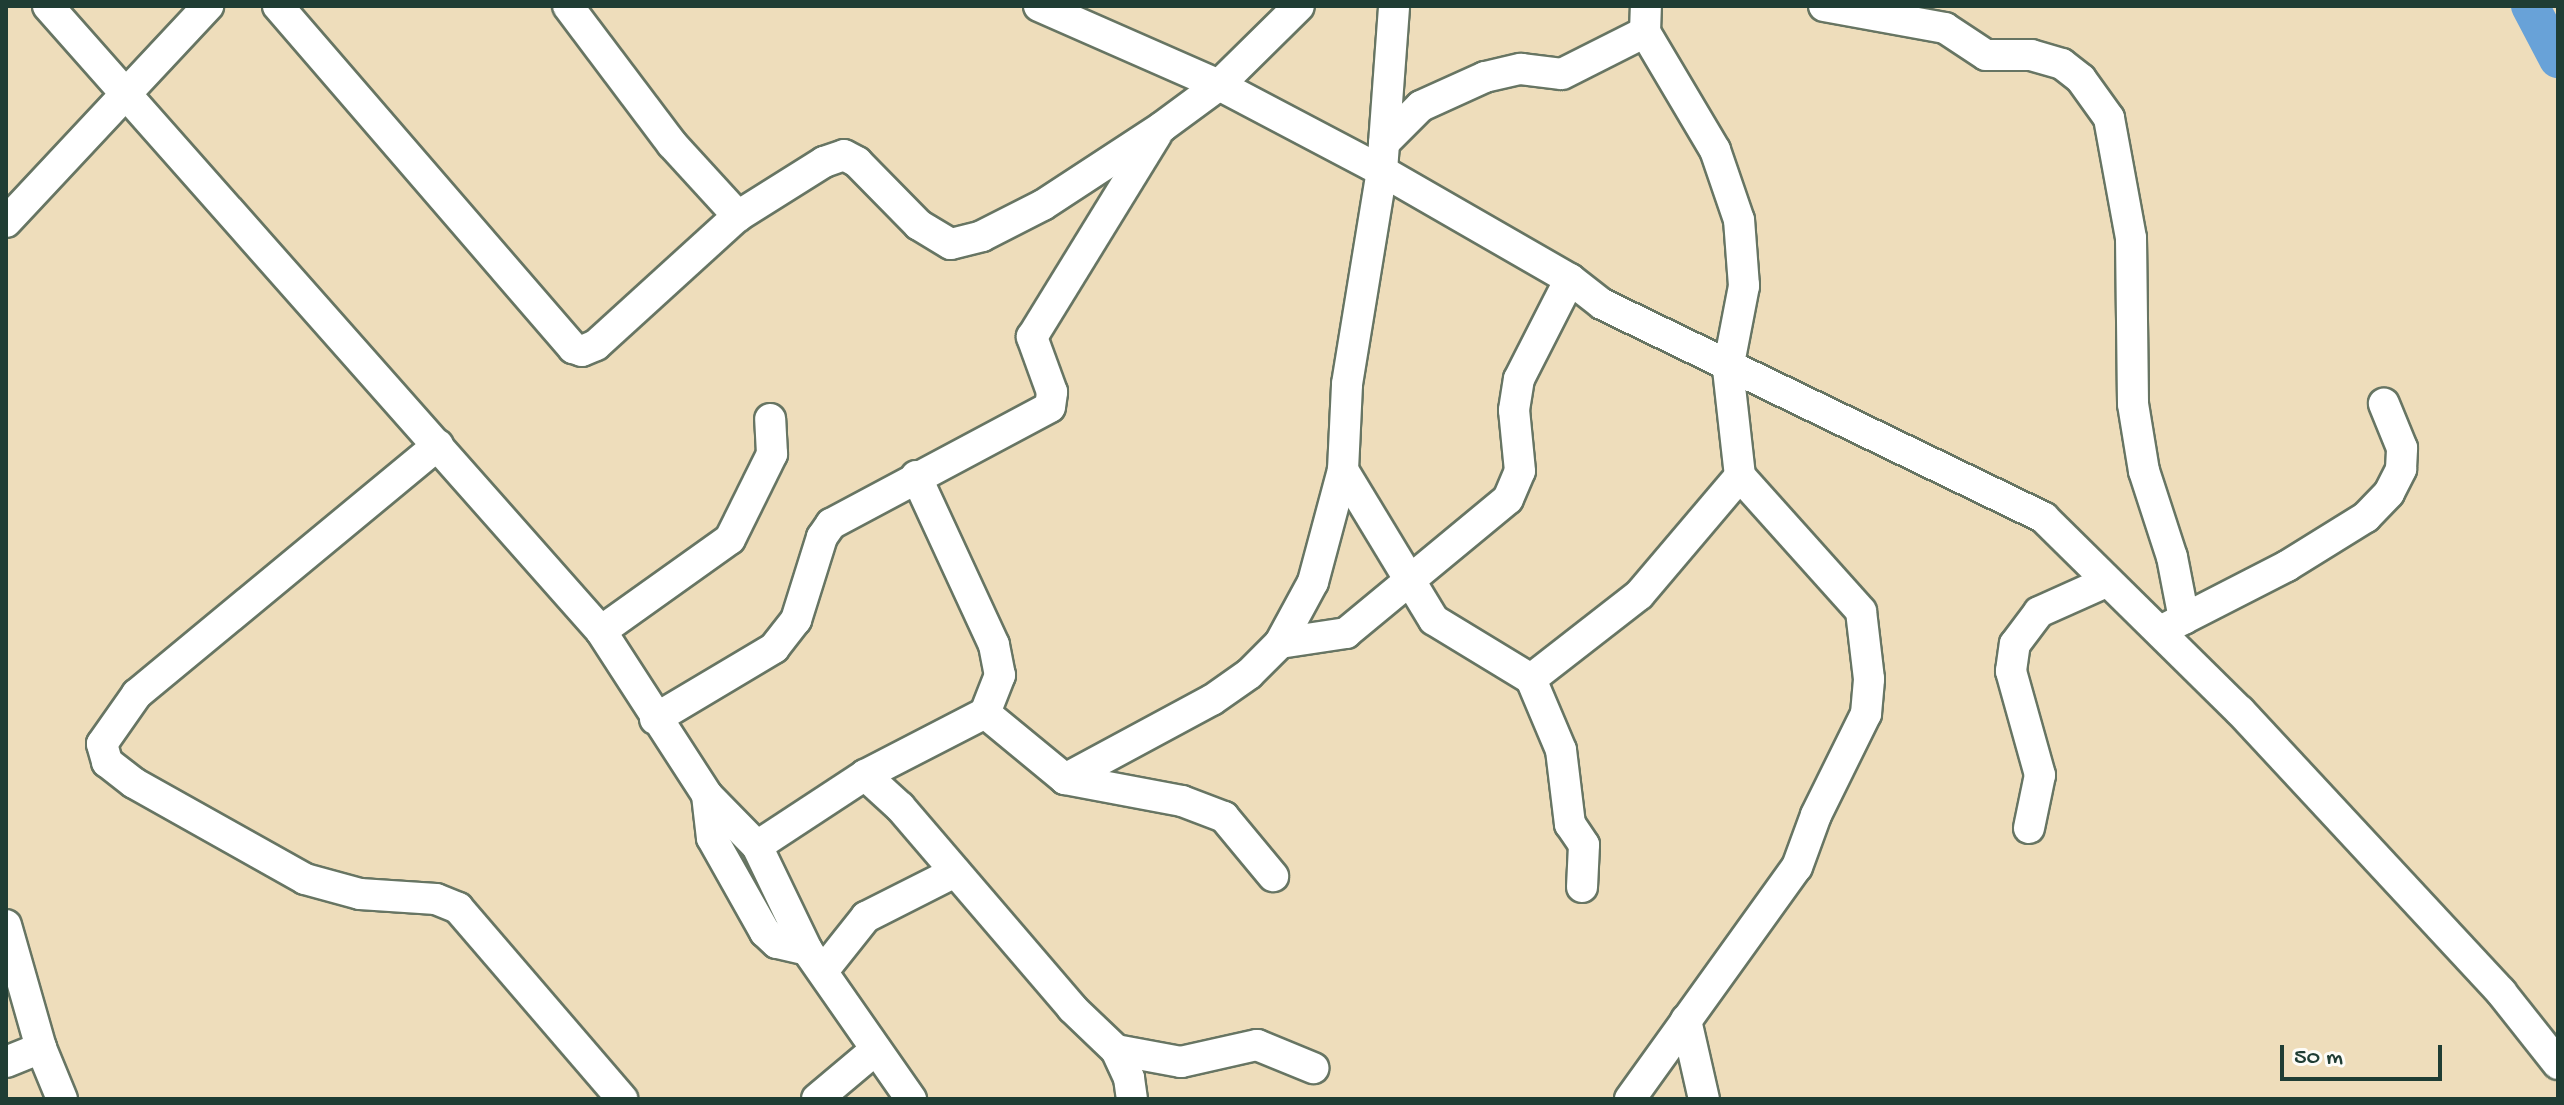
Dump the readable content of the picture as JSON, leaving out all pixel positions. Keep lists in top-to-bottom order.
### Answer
{
  "scale_bar": "50 m"
}
